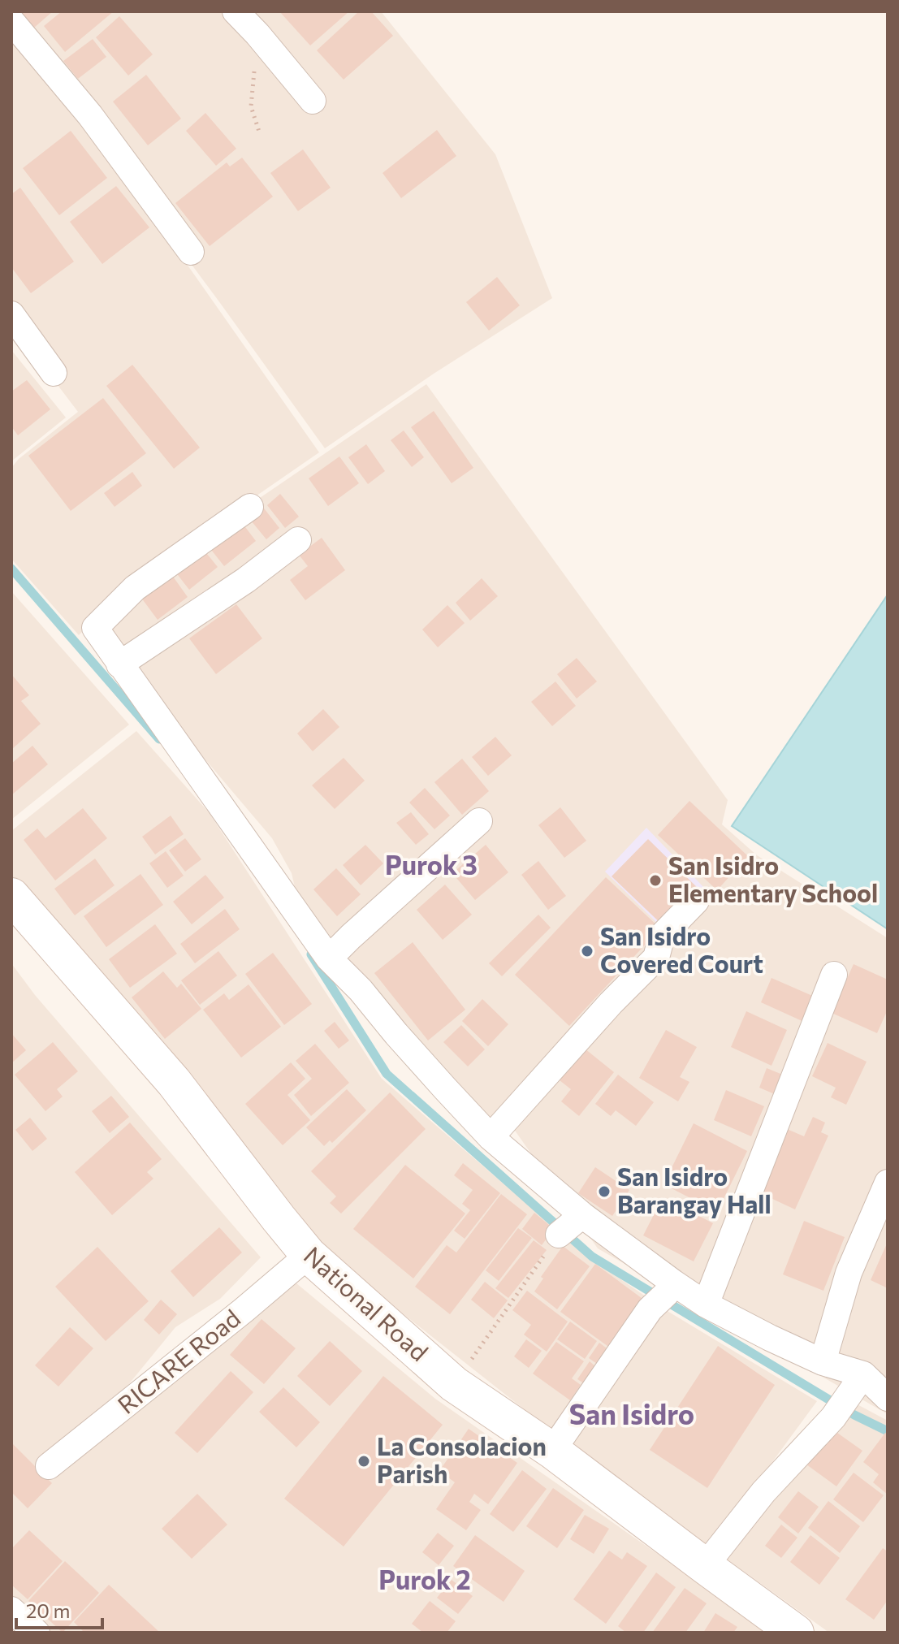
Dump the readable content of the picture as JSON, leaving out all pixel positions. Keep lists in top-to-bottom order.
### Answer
{
  "streets": {
    "main road": ["National Road"],
    "street": ["RICARE Road"]
  },
  "crossings": [
    ["National Road", "RICARE Road"]
  ],
  "districts": ["Purok 3", "San Isidro", "Purok 2"],
  "places": [
    "San Isidro Elementary School",
    "San Isidro Covered Court",
    "San Isidro Barangay Hall",
    "La Consolacion Parish"
  ],
  "scale_bar": "20 m"
}
